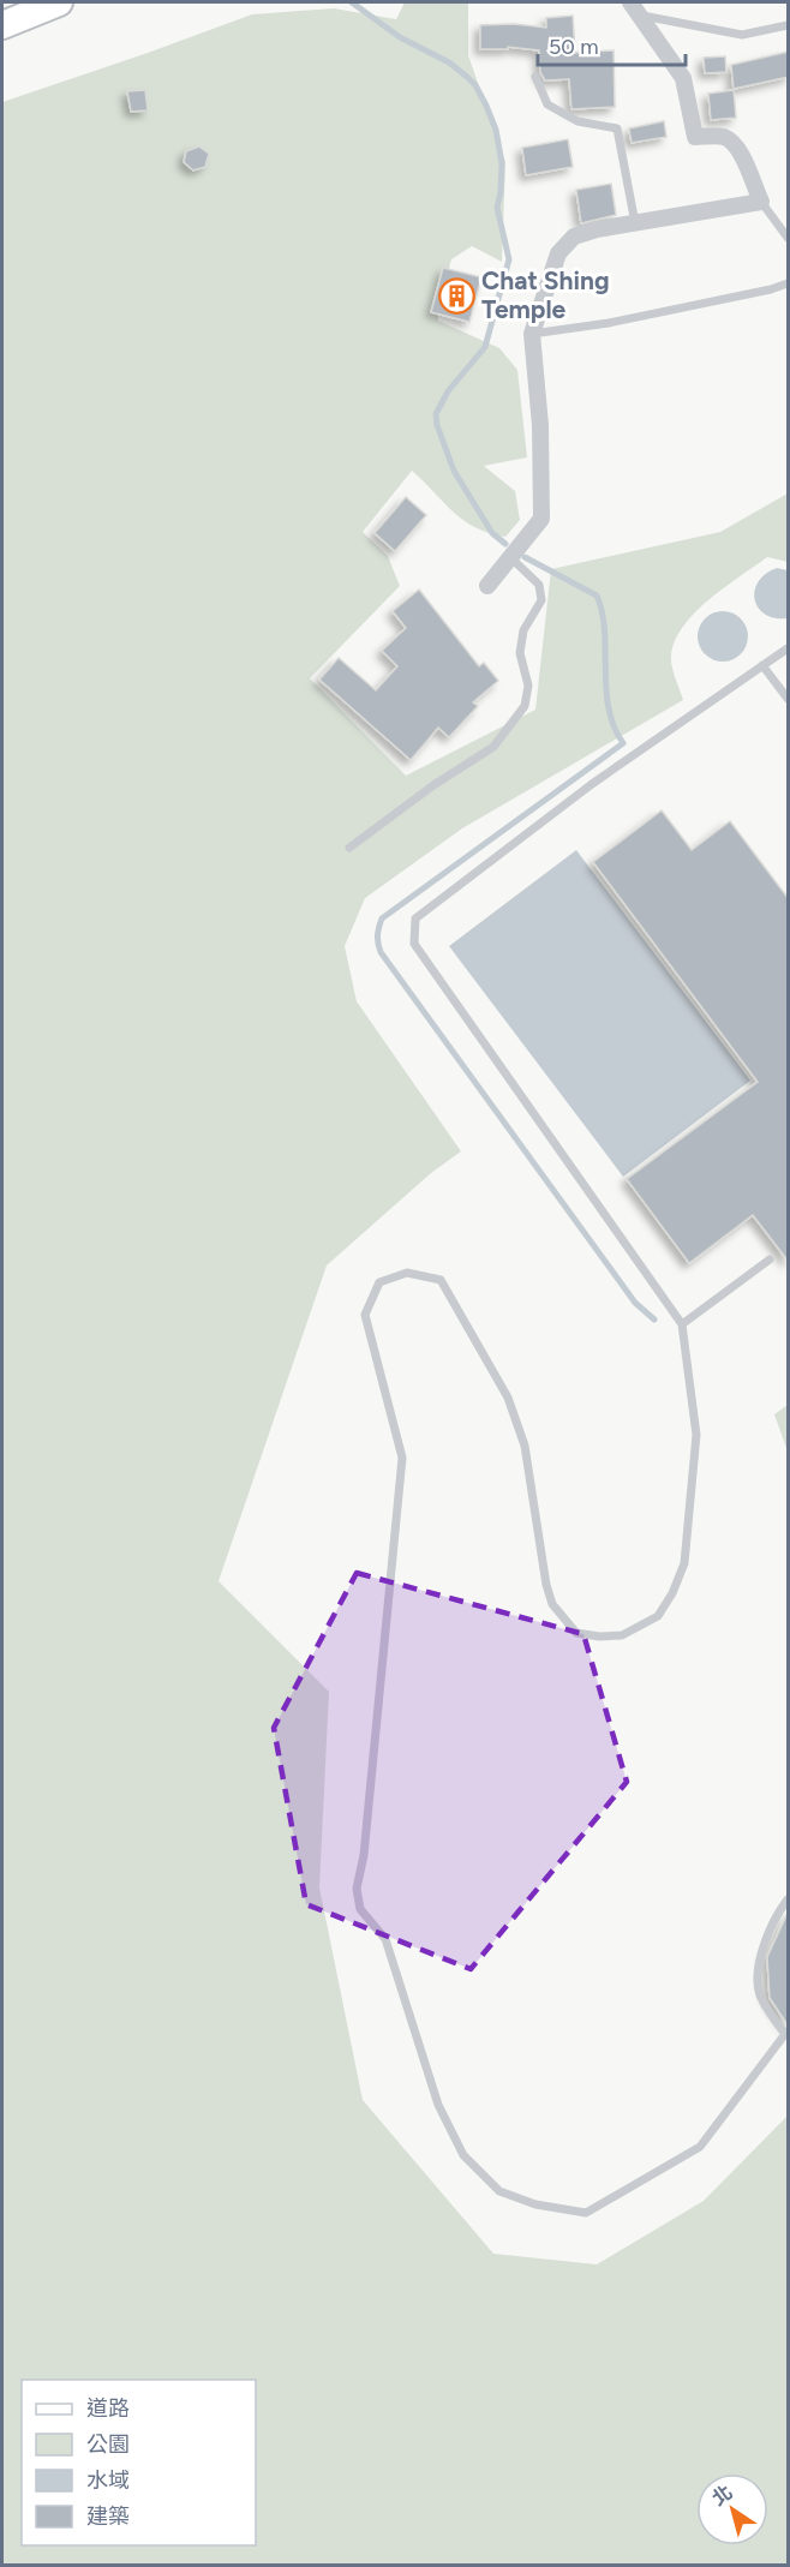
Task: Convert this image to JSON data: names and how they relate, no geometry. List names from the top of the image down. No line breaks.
{"places":{"building":["Chat Shing Temple"]},"legend":["道路","公園","水域","建築"],"scale_bar":"50 m","north":"top left"}
